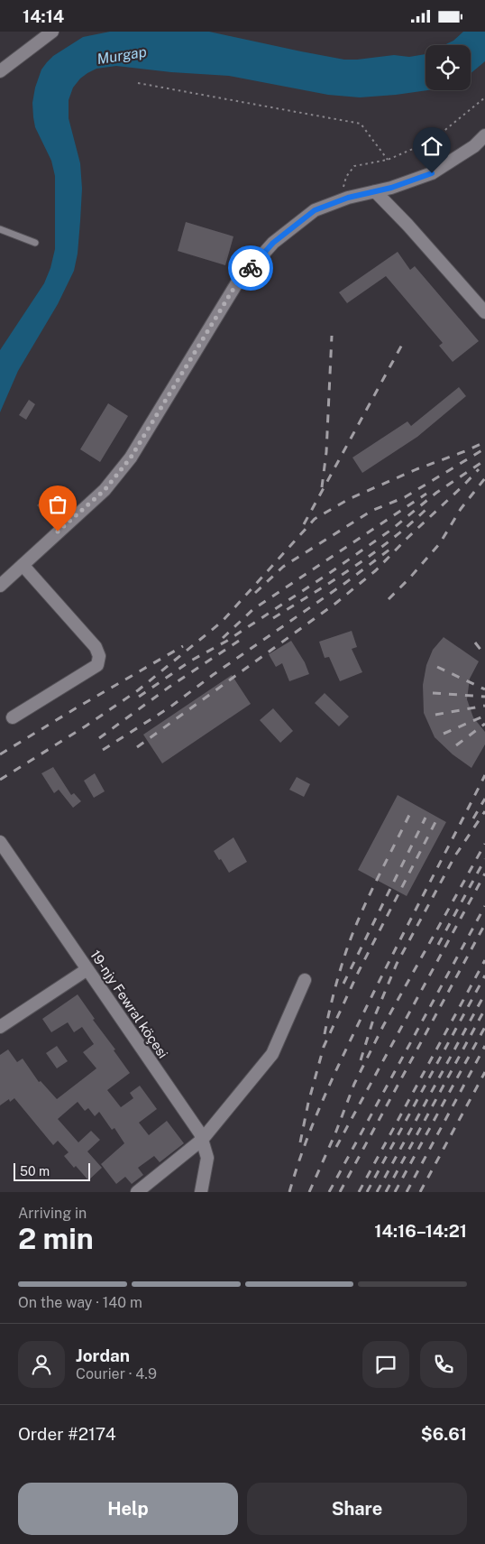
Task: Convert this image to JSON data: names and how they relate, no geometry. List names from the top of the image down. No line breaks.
{"streets":{"street":["19-njy Fewral köçesi"]},"water":["Murgap"],"scale_bar":"50 m","page":{"status":"14:14","scale":"50 m","heading":["2 min","Arriving in","14:16–14:21"],"panel":["Jordan","Courier · 4.9","Order #2174","$6.61"],"bar":"On the way · 140 m","buttons":["Help","Share"]}}
